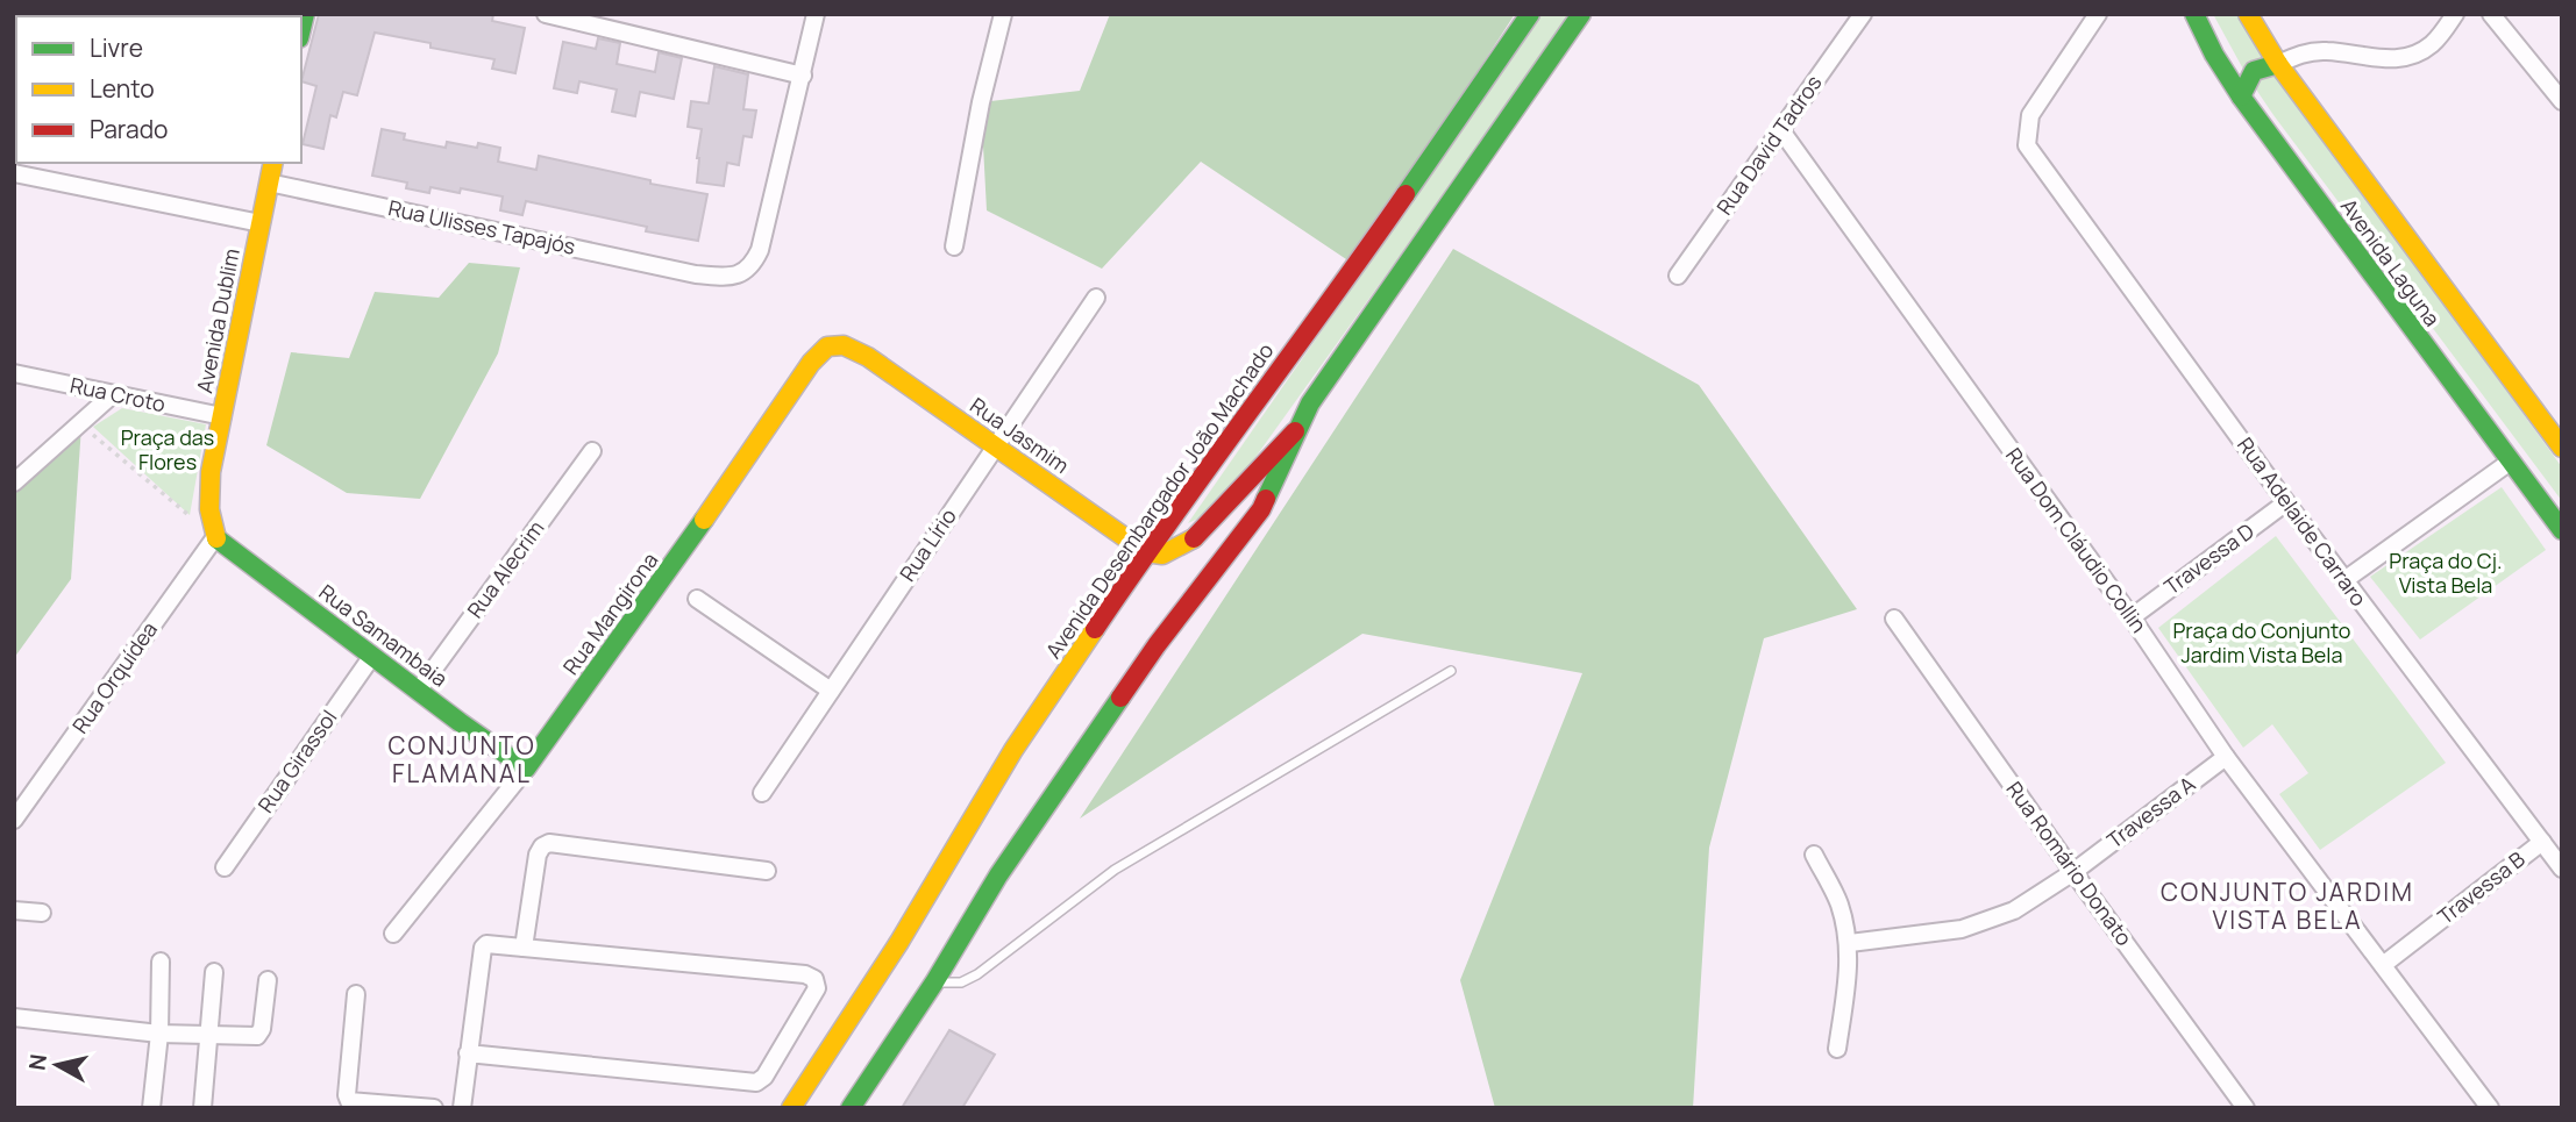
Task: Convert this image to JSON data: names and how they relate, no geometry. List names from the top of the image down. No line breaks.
{"streets":{"street":["Rua David Tadros","Rua Ulisses Tapajós","Avenida Laguna","Avenida Dublim","Rua Croto","Rua Jasmim","Avenida Desembargador João Machado","Rua Adelaide Carraro","Rua Dom Cláudio Collin","Rua Lírio","Travessa D","Rua Alecrim","Rua Mangirona","Rua Samambaia","Rua Orquídea","Rua Girassol","Travessa A","Rua Romário Donato","Travessa B"]},"crossings":[["Rua David Tadros","Rua Dom Cláudio Collin"],["Rua Ulisses Tapajós","Avenida Dublim"],["Avenida Dublim","Rua Croto"],["Avenida Dublim","Rua Samambaia"],["Avenida Dublim","Rua Orquídea"],["Rua Jasmim","Avenida Desembargador João Machado"],["Rua Jasmim","Rua Lírio"],["Rua Jasmim","Rua Mangirona"],["Rua Adelaide Carraro","Travessa D"],["Rua Adelaide Carraro","Travessa B"],["Rua Dom Cláudio Collin","Travessa D"],["Rua Dom Cláudio Collin","Travessa A"],["Rua Dom Cláudio Collin","Travessa B"],["Rua Alecrim","Rua Samambaia"],["Rua Mangirona","Rua Samambaia"],["Rua Samambaia","Rua Orquídea"],["Rua Samambaia","Rua Girassol"],["Travessa A","Rua Romário Donato"]],"districts":["CONJUNTO FLAMANAL","CONJUNTO JARDIM VISTA BELA"],"parks":["Praça das Flores","Praça do Cj. Vista Bela","Praça do Conjunto Jardim Vista Bela"],"legend":["Livre","Lento","Parado"],"north":"left"}
